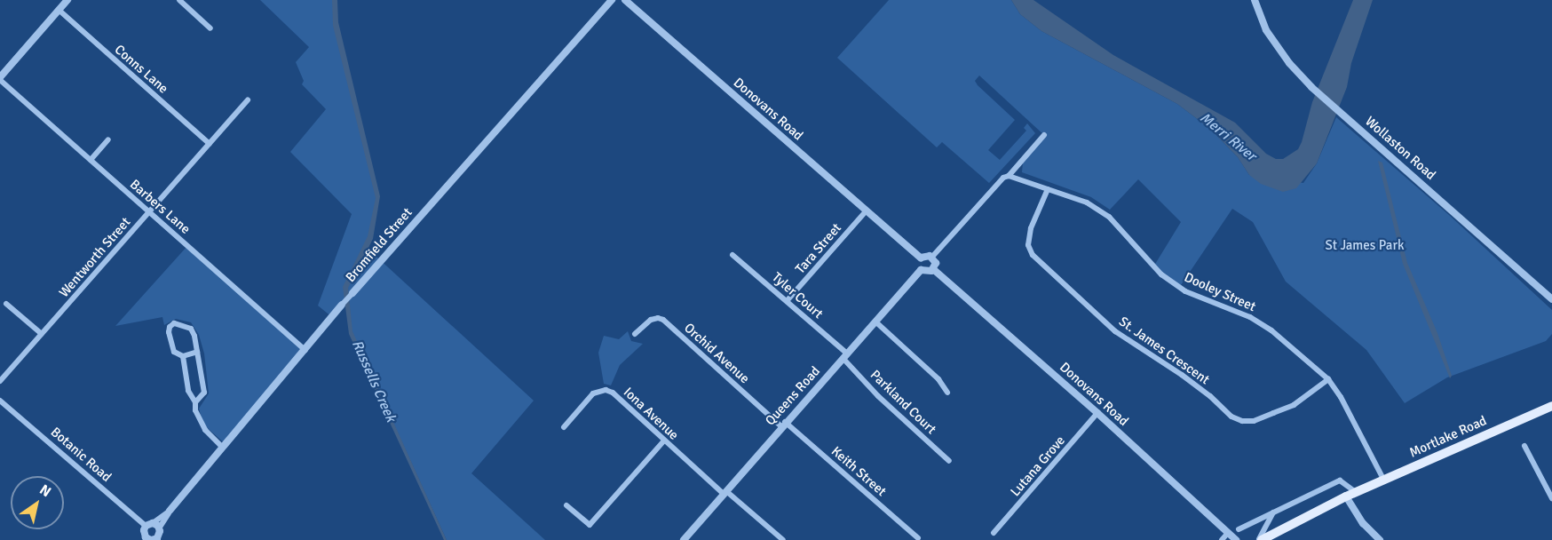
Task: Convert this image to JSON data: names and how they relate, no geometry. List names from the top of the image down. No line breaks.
{"streets":{"main road":["Mortlake Road"],"street":["Conns Lane","Donovans Road","Wollaston Road","Barbers Lane","Bromfield Street","Tara Street","Wentworth Street","Dooley Street","Tyler Court","St. James Crescent","Orchid Avenue","Queens Road","Parkland Court","Iona Avenue","Botanic Road","Lutana Grove","Keith Street"]},"crossings":[["Conns Lane","Wentworth Street"],["Donovans Road","Tara Street"],["Donovans Road","Queens Road"],["Donovans Road","Lutana Grove"],["Barbers Lane","Bromfield Street"],["Barbers Lane","Wentworth Street"],["Bromfield Street","Botanic Road"],["Tara Street","Tyler Court"],["Dooley Street","St. James Crescent"],["Dooley Street","Mortlake Road"],["Tyler Court","Queens Road"],["Tyler Court","Parkland Court"],["Orchid Avenue","Queens Road"],["Orchid Avenue","Keith Street"],["Queens Road","Parkland Court"],["Queens Road","Iona Avenue"],["Queens Road","Keith Street"]],"water":["Merri River","Russells Creek"],"parks":["St James Park"],"north":"top right"}
